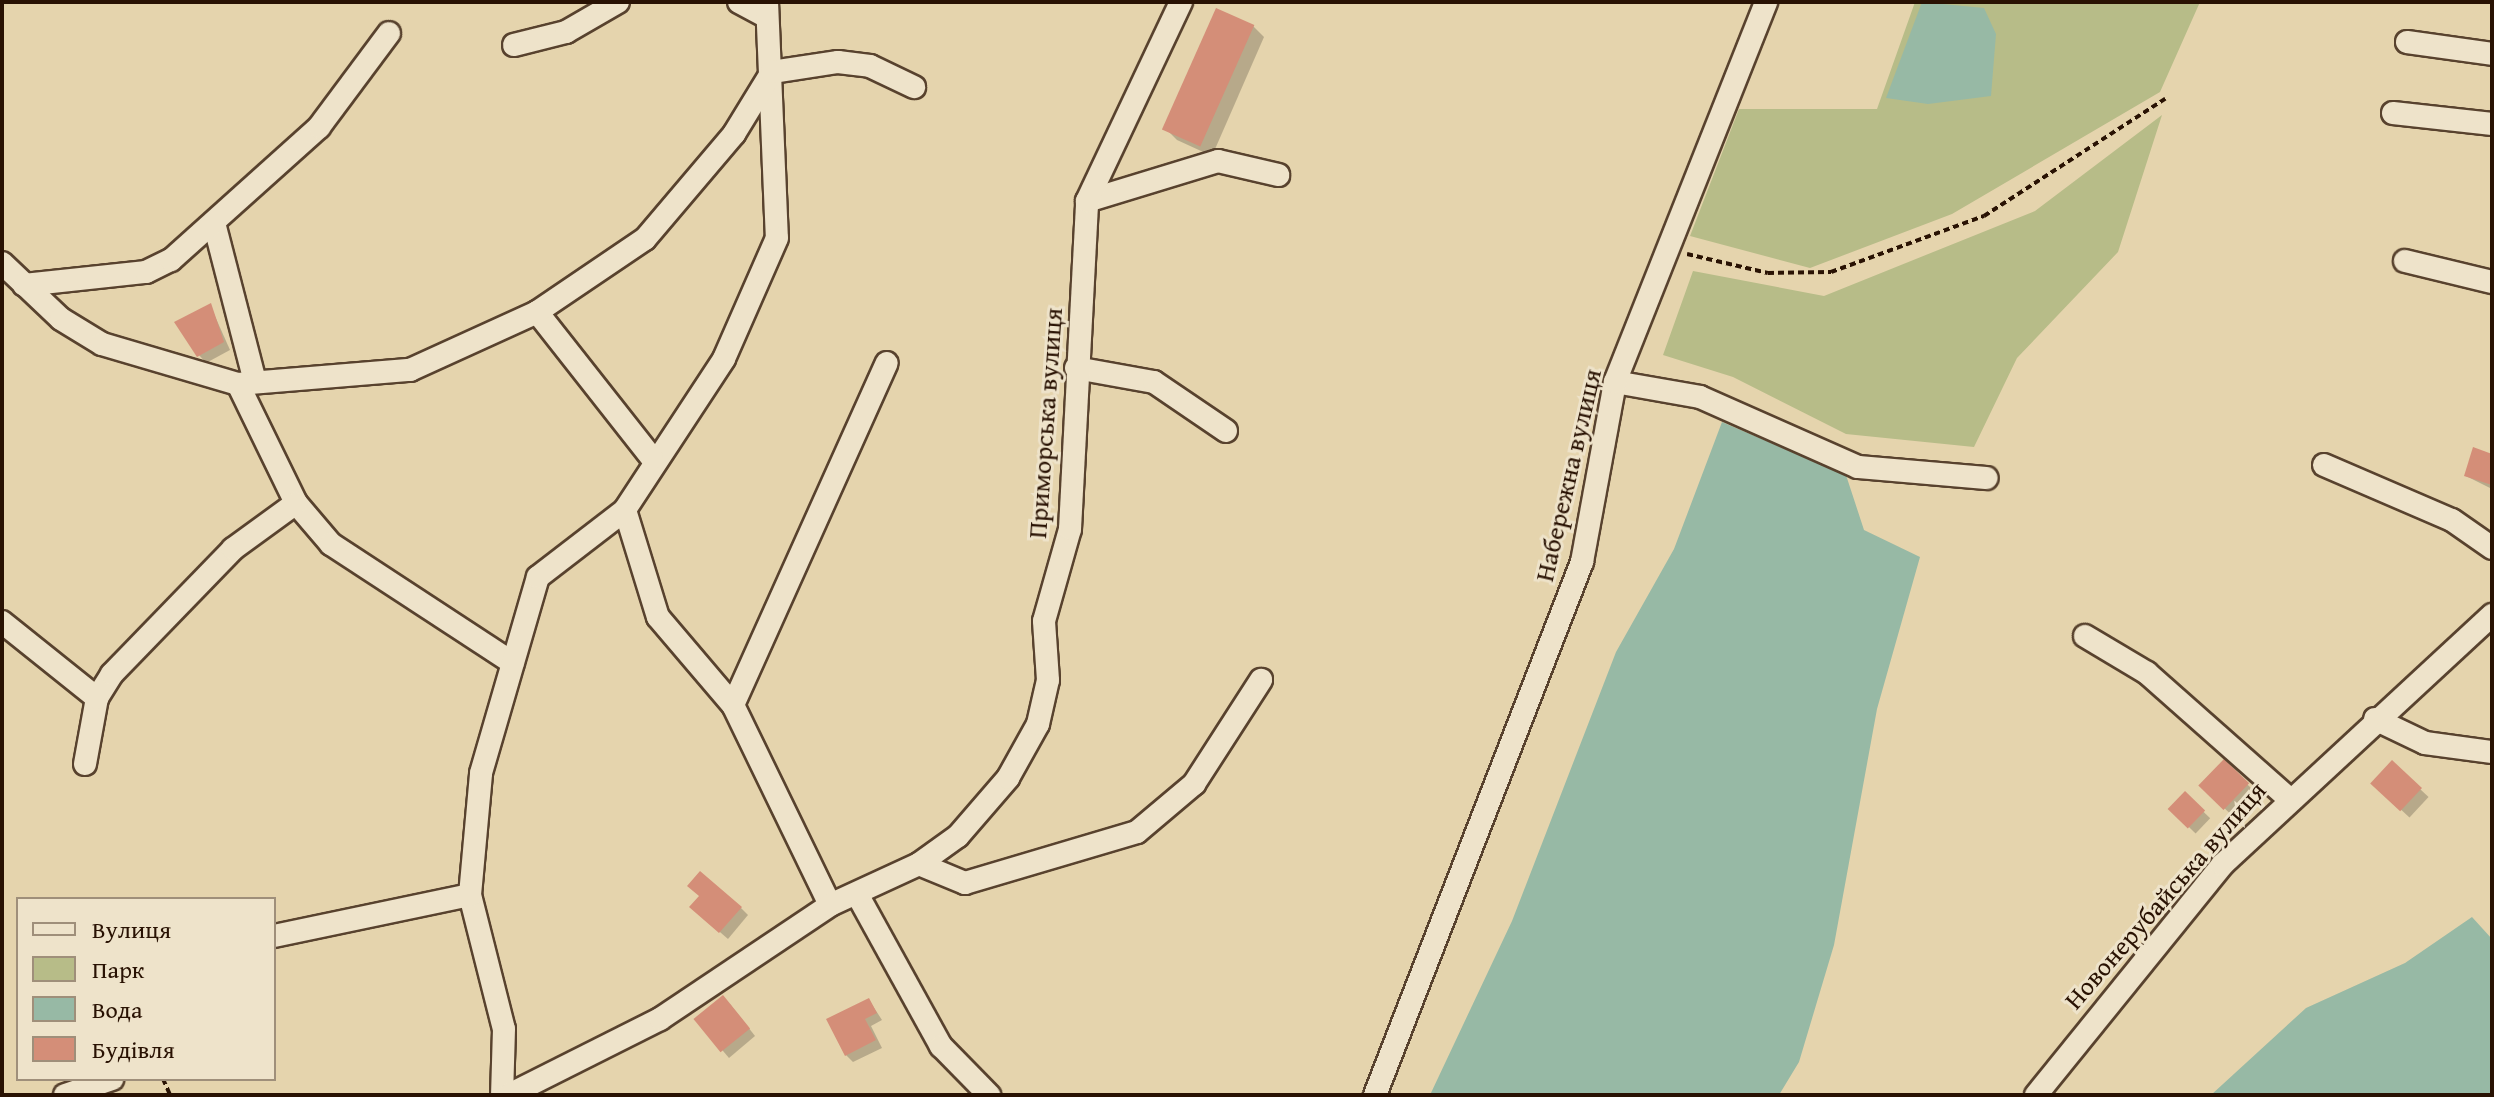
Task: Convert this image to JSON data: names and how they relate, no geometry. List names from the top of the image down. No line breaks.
{"streets":{"street":["Приморська вулиця","Набережна вулиця","Новонерубайська вулиця"]},"legend":["Вулиця","Парк","Вода","Будівля"]}
